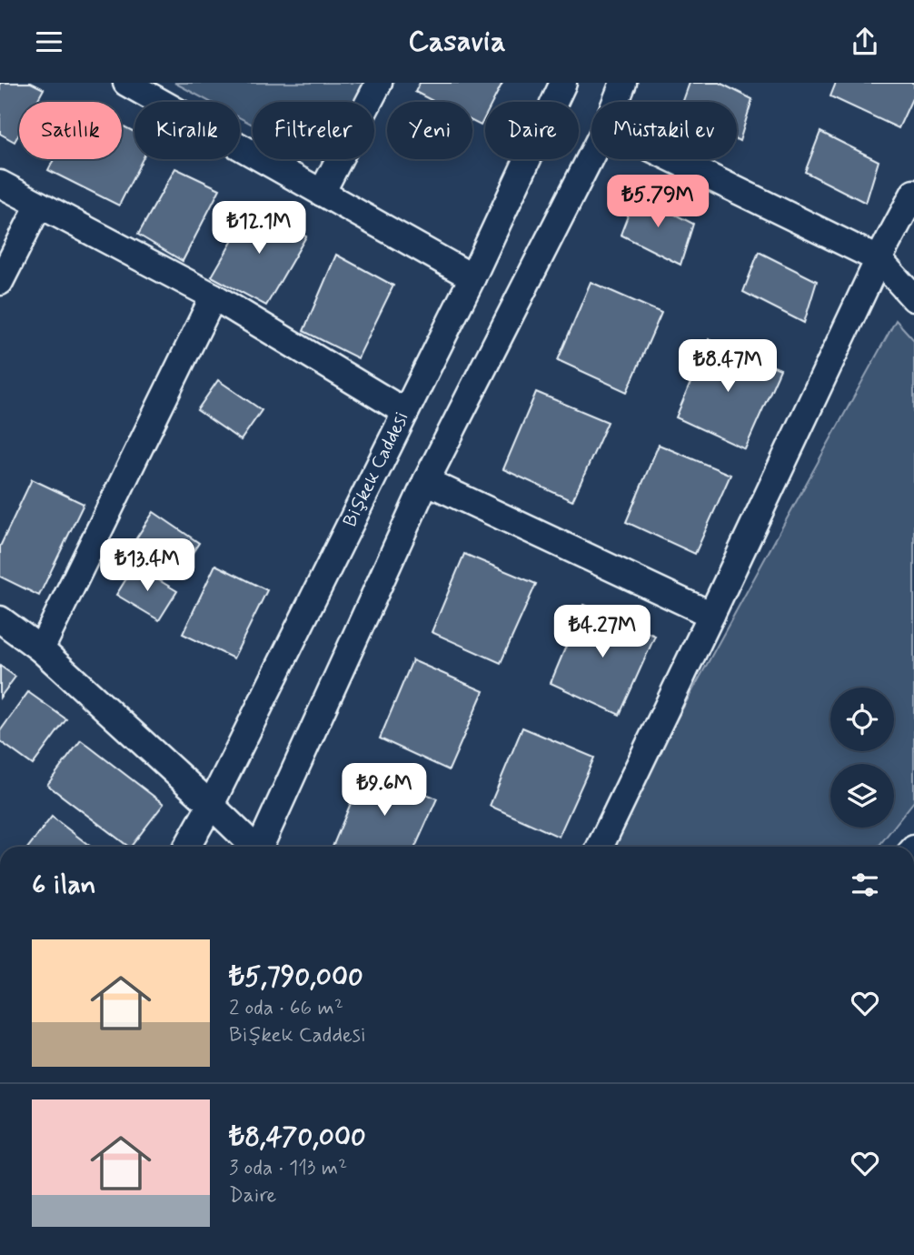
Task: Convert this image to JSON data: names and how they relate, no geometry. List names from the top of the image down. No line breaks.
{"streets":{"street":["Bişkek Caddesi"]},"page":{"header":"Casavia","chip":["Satılık","Kiralık","Filtreler","Yeni","Daire","Müstakil ev"],"price":["₺5.79M","₺12.1M","₺8.47M","₺13.4M","₺4.27M","₺9.6M"],"heading":"6 ilan","list":[{"name":"₺5,790,000","note":"2 oda · 66 m² · Bişkek Caddesi"},{"name":"₺8,470,000","note":"3 oda · 113 m² · Daire"}]}}
